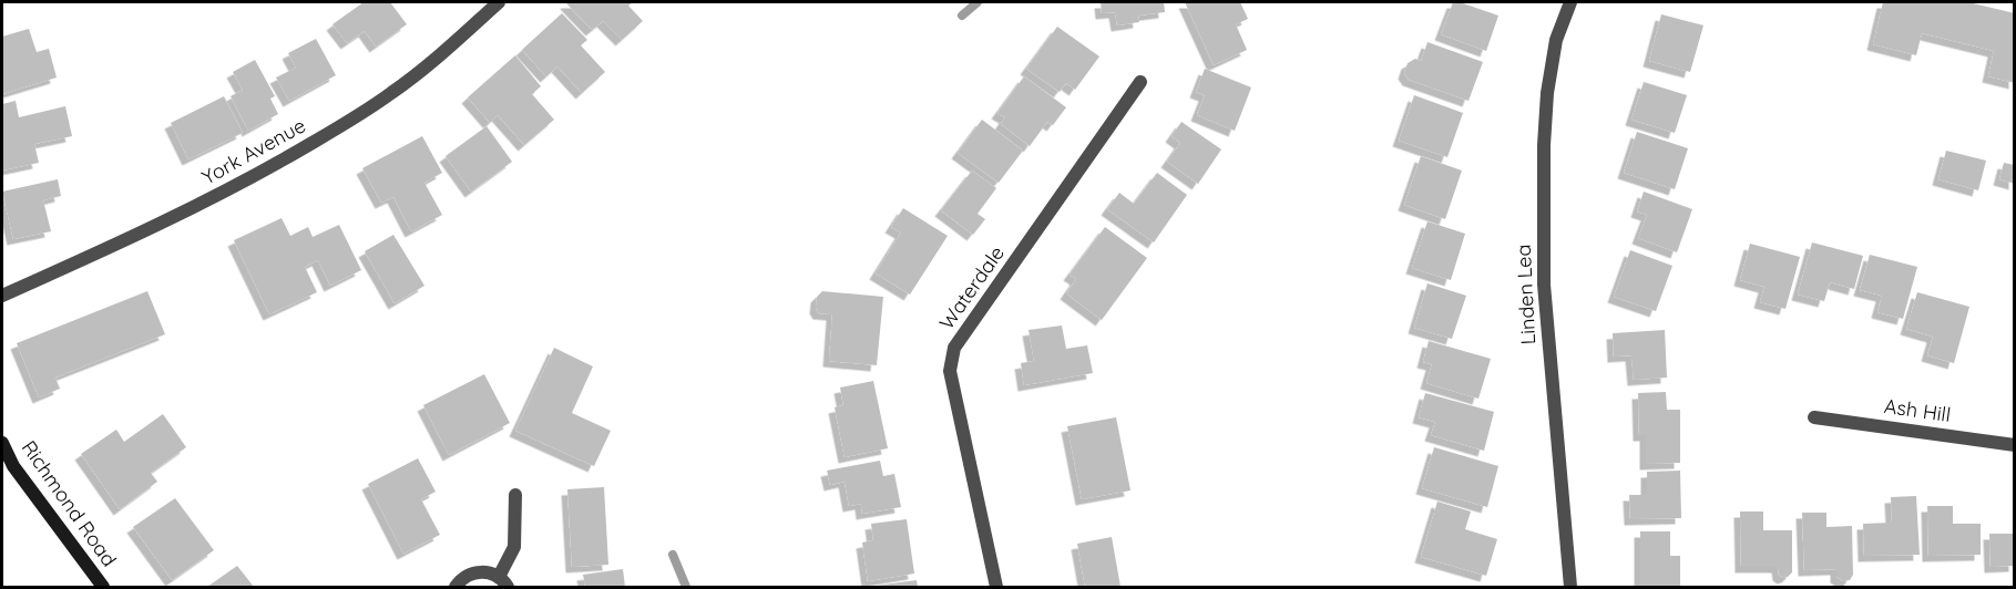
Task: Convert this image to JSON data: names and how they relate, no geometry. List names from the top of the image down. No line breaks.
{"streets":{"street":["York Avenue","Waterdale","Linden Lea","Ash Hill","Richmond Road"]}}
